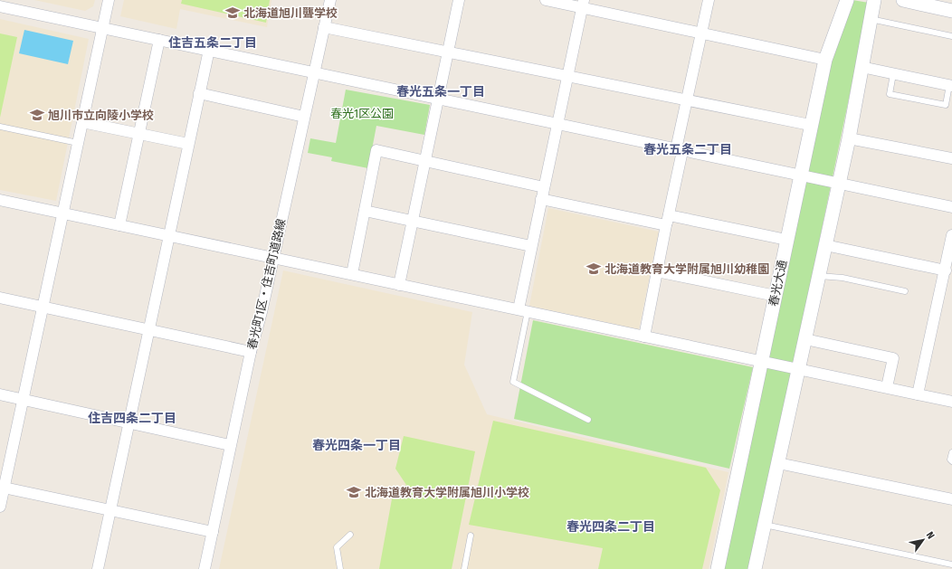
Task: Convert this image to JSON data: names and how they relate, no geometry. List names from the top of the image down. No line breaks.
{"streets":{"street":["春光大通","春光町1区・住吉町道路線"]},"districts":["住吉五条二丁目","春光五条一丁目","春光五条二丁目","住吉四条二丁目","春光四条一丁目","春光四条二丁目"],"parks":["春光1区公園"],"places":{"school or university":["北海道旭川聾学校","旭川市立向陵小学校","北海道教育大学附属旭川幼稚園","北海道教育大学附属旭川小学校"]},"north":"top right"}
